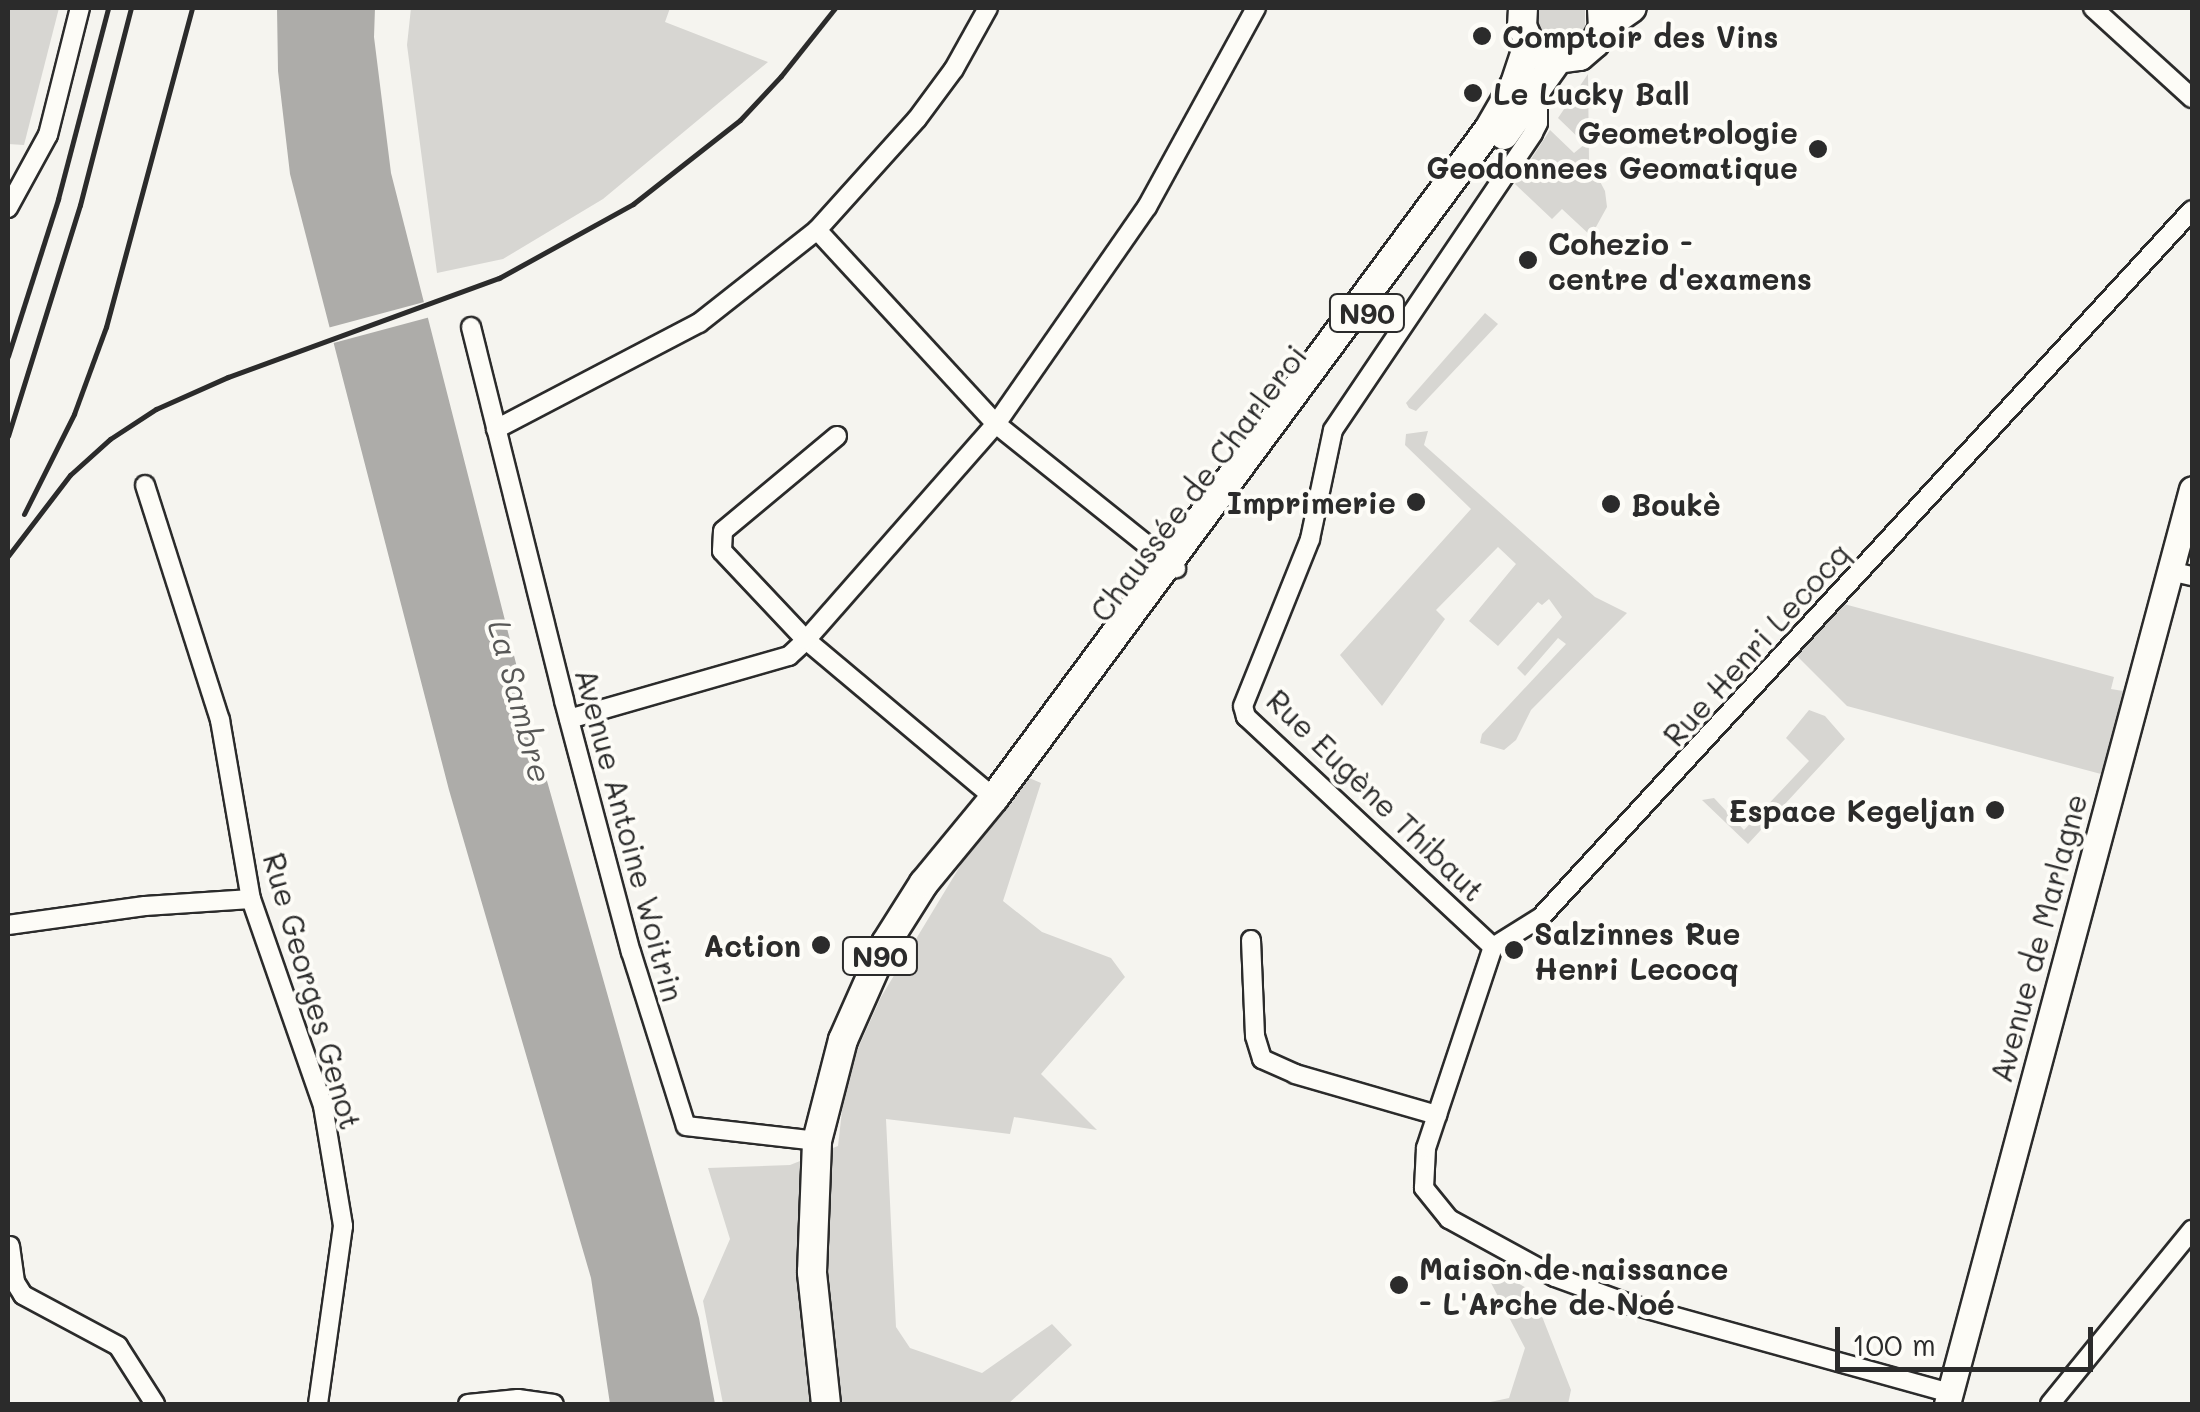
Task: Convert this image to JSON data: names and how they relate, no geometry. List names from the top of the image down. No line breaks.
{"streets":{"main road":["N90","Chaussée de Charleroi","Avenue de Marlagne"],"street":["Rue Henri Lecocq","Rue Eugène Thibaut","Avenue Antoine Woitrin","Rue Georges Genot"]},"crossings":[["N90","Chaussée de Charleroi"],["Chaussée de Charleroi","Rue Eugène Thibaut"],["Chaussée de Charleroi","Avenue Antoine Woitrin"],["Rue Henri Lecocq","Rue Eugène Thibaut"]],"water":["La Sambre"],"places":["Comptoir des Vins","Le Lucky Ball","Geometrologie Geodonnees Geomatique","Cohezio - centre d'examens","Imprimerie","Boukè","Espace Kegeljan","Action","Salzinnes Rue Henri Lecocq","Maison de naissance - L'Arche de Noé"],"scale_bar":"100 m"}
